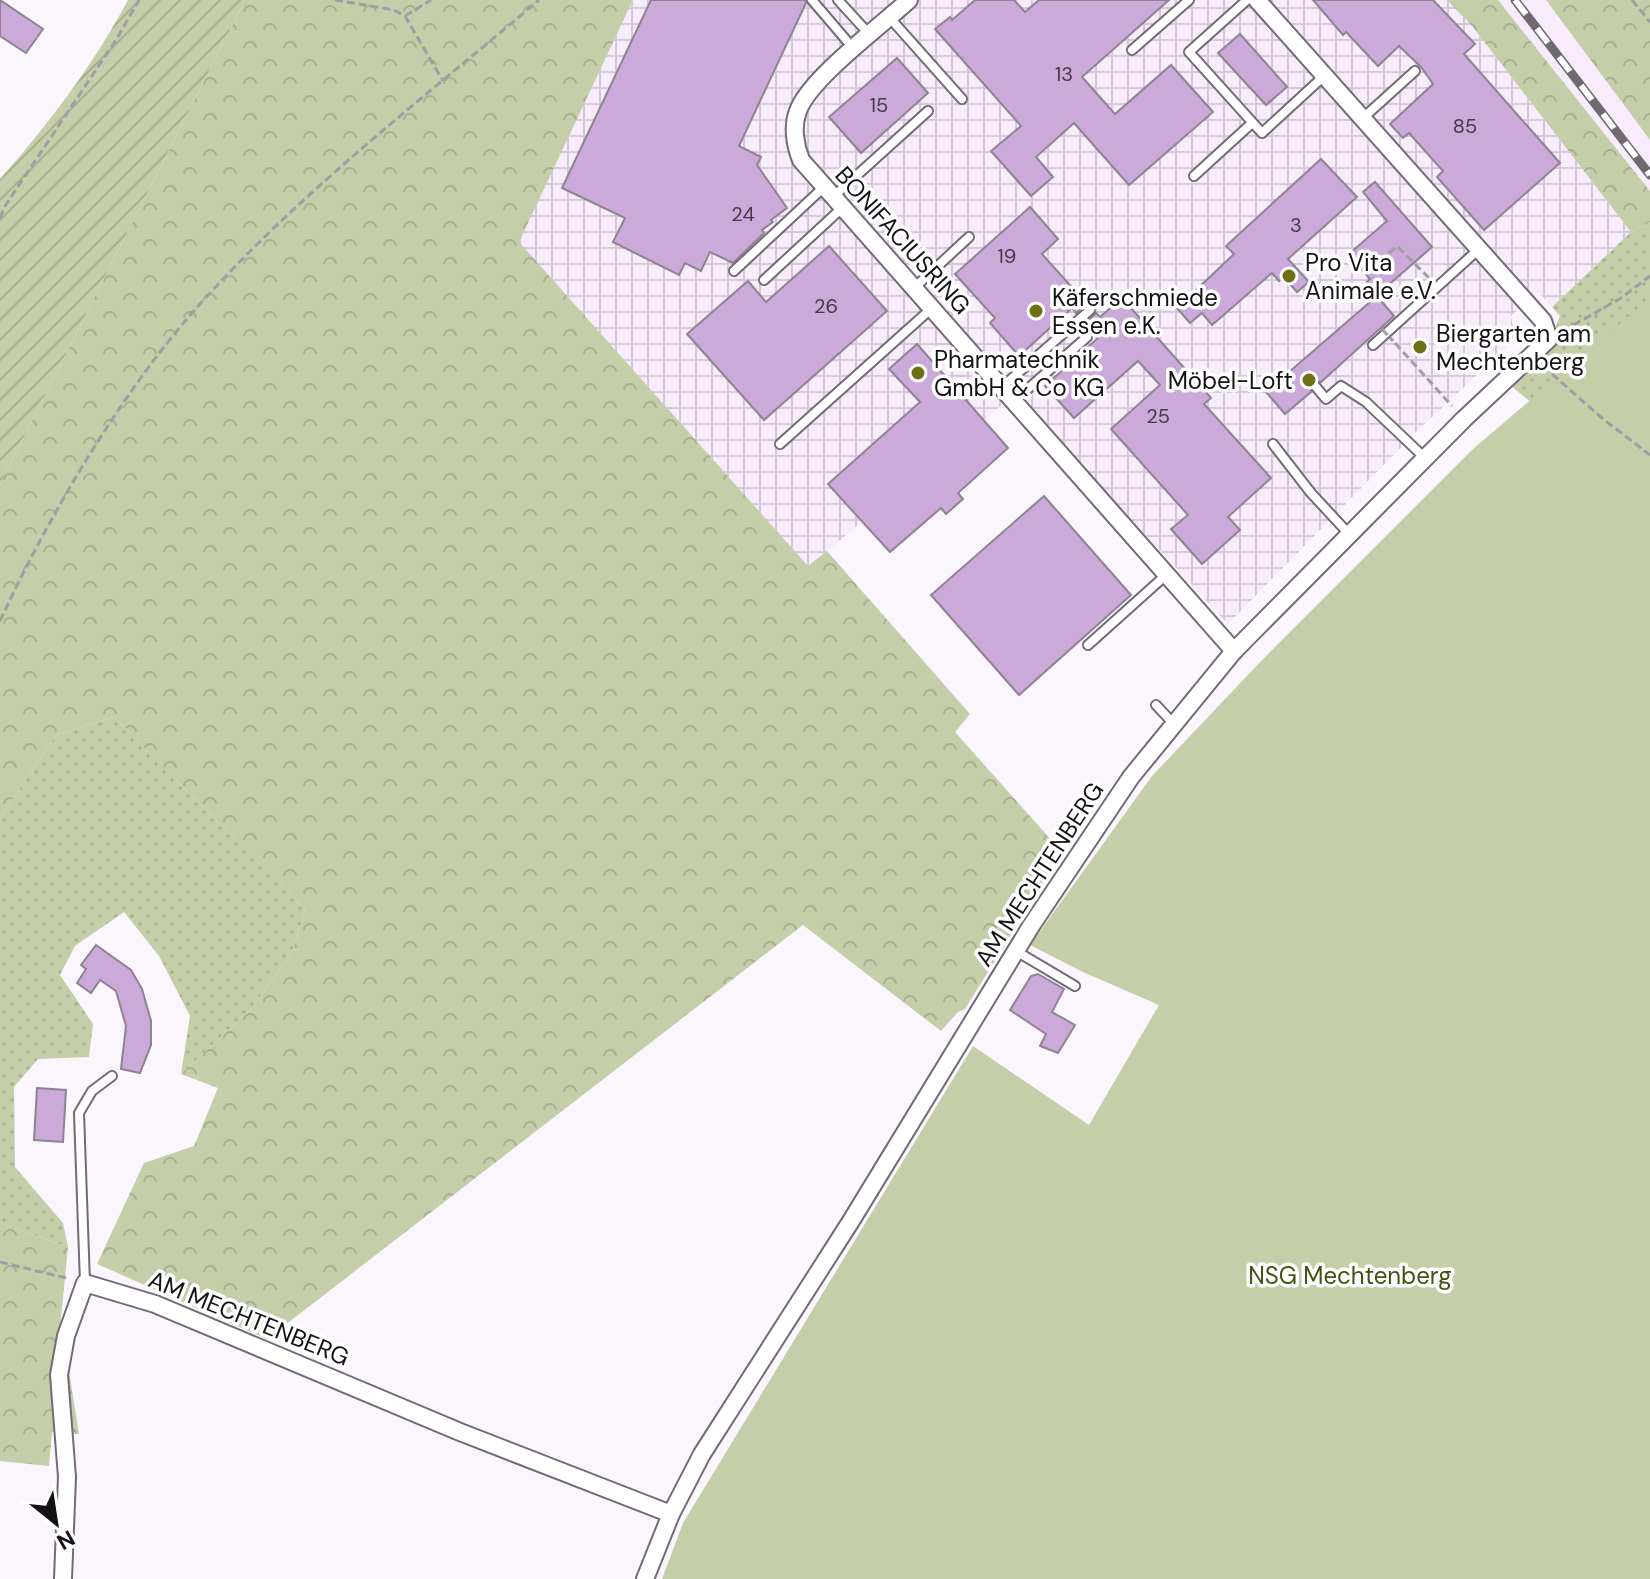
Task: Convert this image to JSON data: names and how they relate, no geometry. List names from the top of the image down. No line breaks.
{"streets":{"street":["BONIFACIUSRING","AM MECHTENBERG"]},"crossings":[["BONIFACIUSRING","AM MECHTENBERG"]],"parks":["NSG Mechtenberg"],"places":["Pro Vita Animale e.V.","Käferschmiede Essen e.K.","Biergarten am Mechtenberg","Pharmatechnik GmbH & Co KG","Möbel-Loft"],"house_numbers":["13","15","85","24","3","19","26","25"],"north":"bottom right"}
